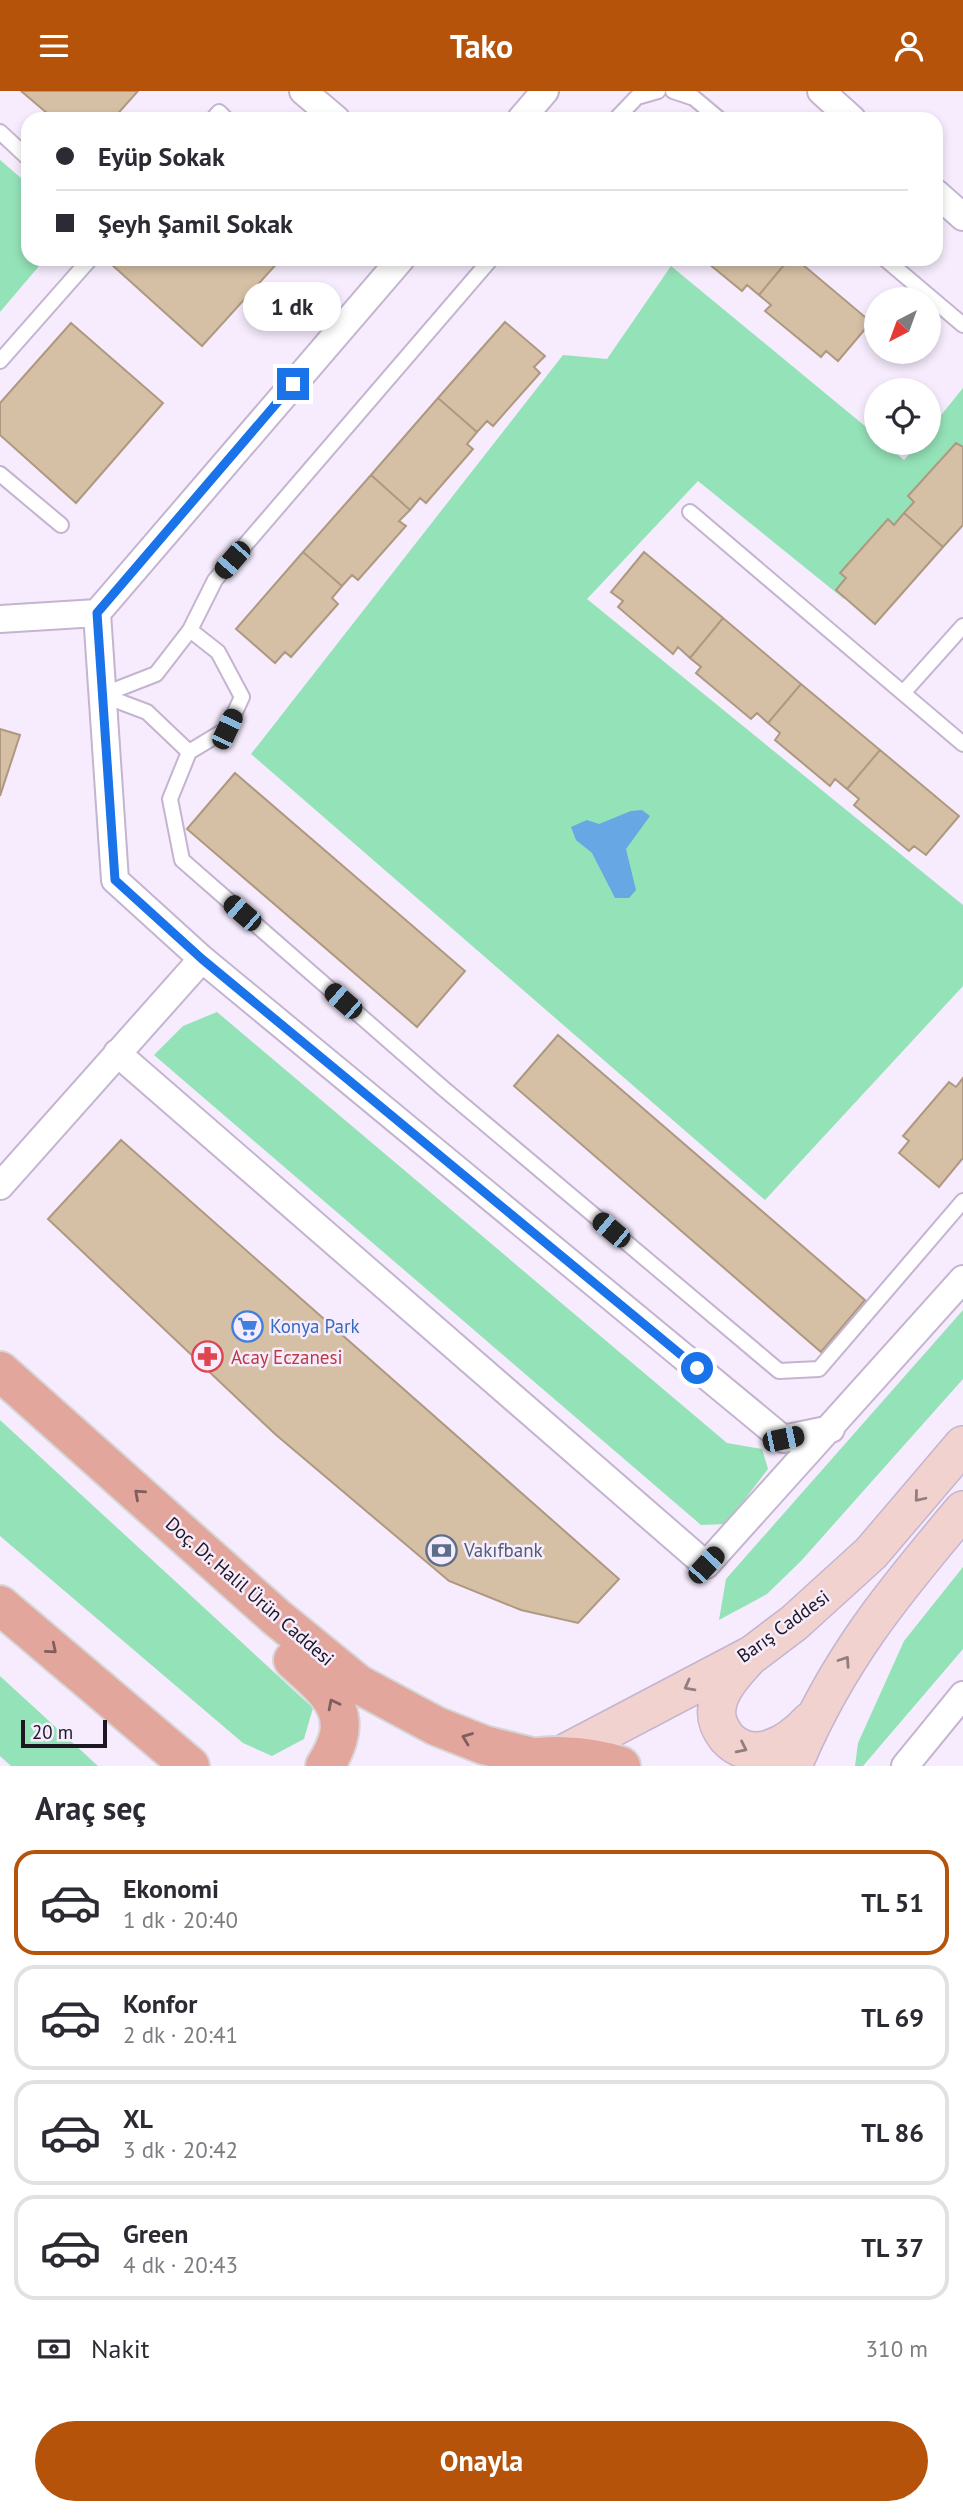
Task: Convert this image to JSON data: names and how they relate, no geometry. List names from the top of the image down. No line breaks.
{"streets":{"main road":["Doç. Dr. Halil Ürün Caddesi","Barış Caddesi"]},"crossings":[["Doç. Dr. Halil Ürün Caddesi","Barış Caddesi"]],"places":{"supermarket":["Konya Park"],"pharmacy":["Acay Eczanesi"],"bank":["Vakıfbank"]},"scale_bar":"20 m","north":"bottom left","page":{"header":"Tako","banner":["Eyüp Sokak","Şeyh Şamil Sokak"],"bubble":"1 dk","scale":"20 m","heading":"Araç seç","list":[{"name":"Ekonomi","note":"1 dk · 20:40","value":"TL 51"},{"name":"Konfor","note":"2 dk · 20:41","value":"TL 69"},{"name":"XL","note":"3 dk · 20:42","value":"TL 86"},{"name":"Green","note":"4 dk · 20:43","value":"TL 37"}],"pay":["Nakit","310 m"],"buttons":"Onayla"}}
